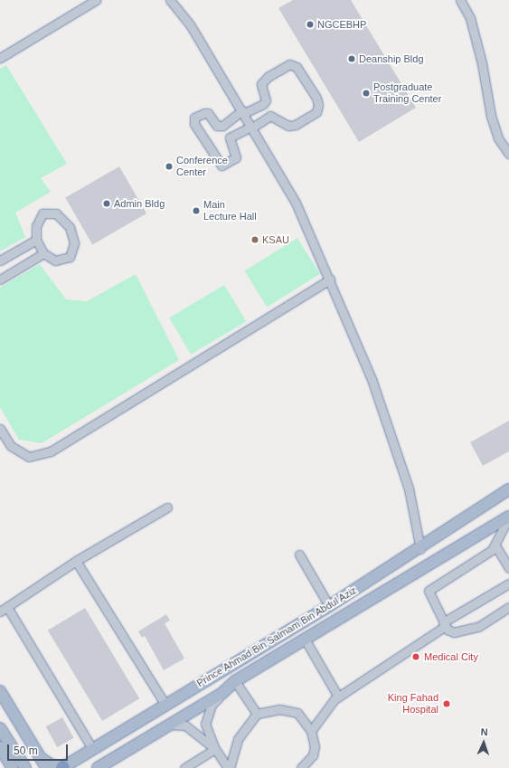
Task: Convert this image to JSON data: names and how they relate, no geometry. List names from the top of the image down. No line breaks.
{"streets":{"main road":["Prince Ahmad Bin Salmam Bin Abdul Aziz"]},"places":["NGCEBHP","Deanship Bldg","Postgraduate Training Center","Conference Center","Admin Bldg","Main Lecture Hall","KSAU","Medical City","King Fahad Hospital"],"scale_bar":"50 m","north":"top"}
